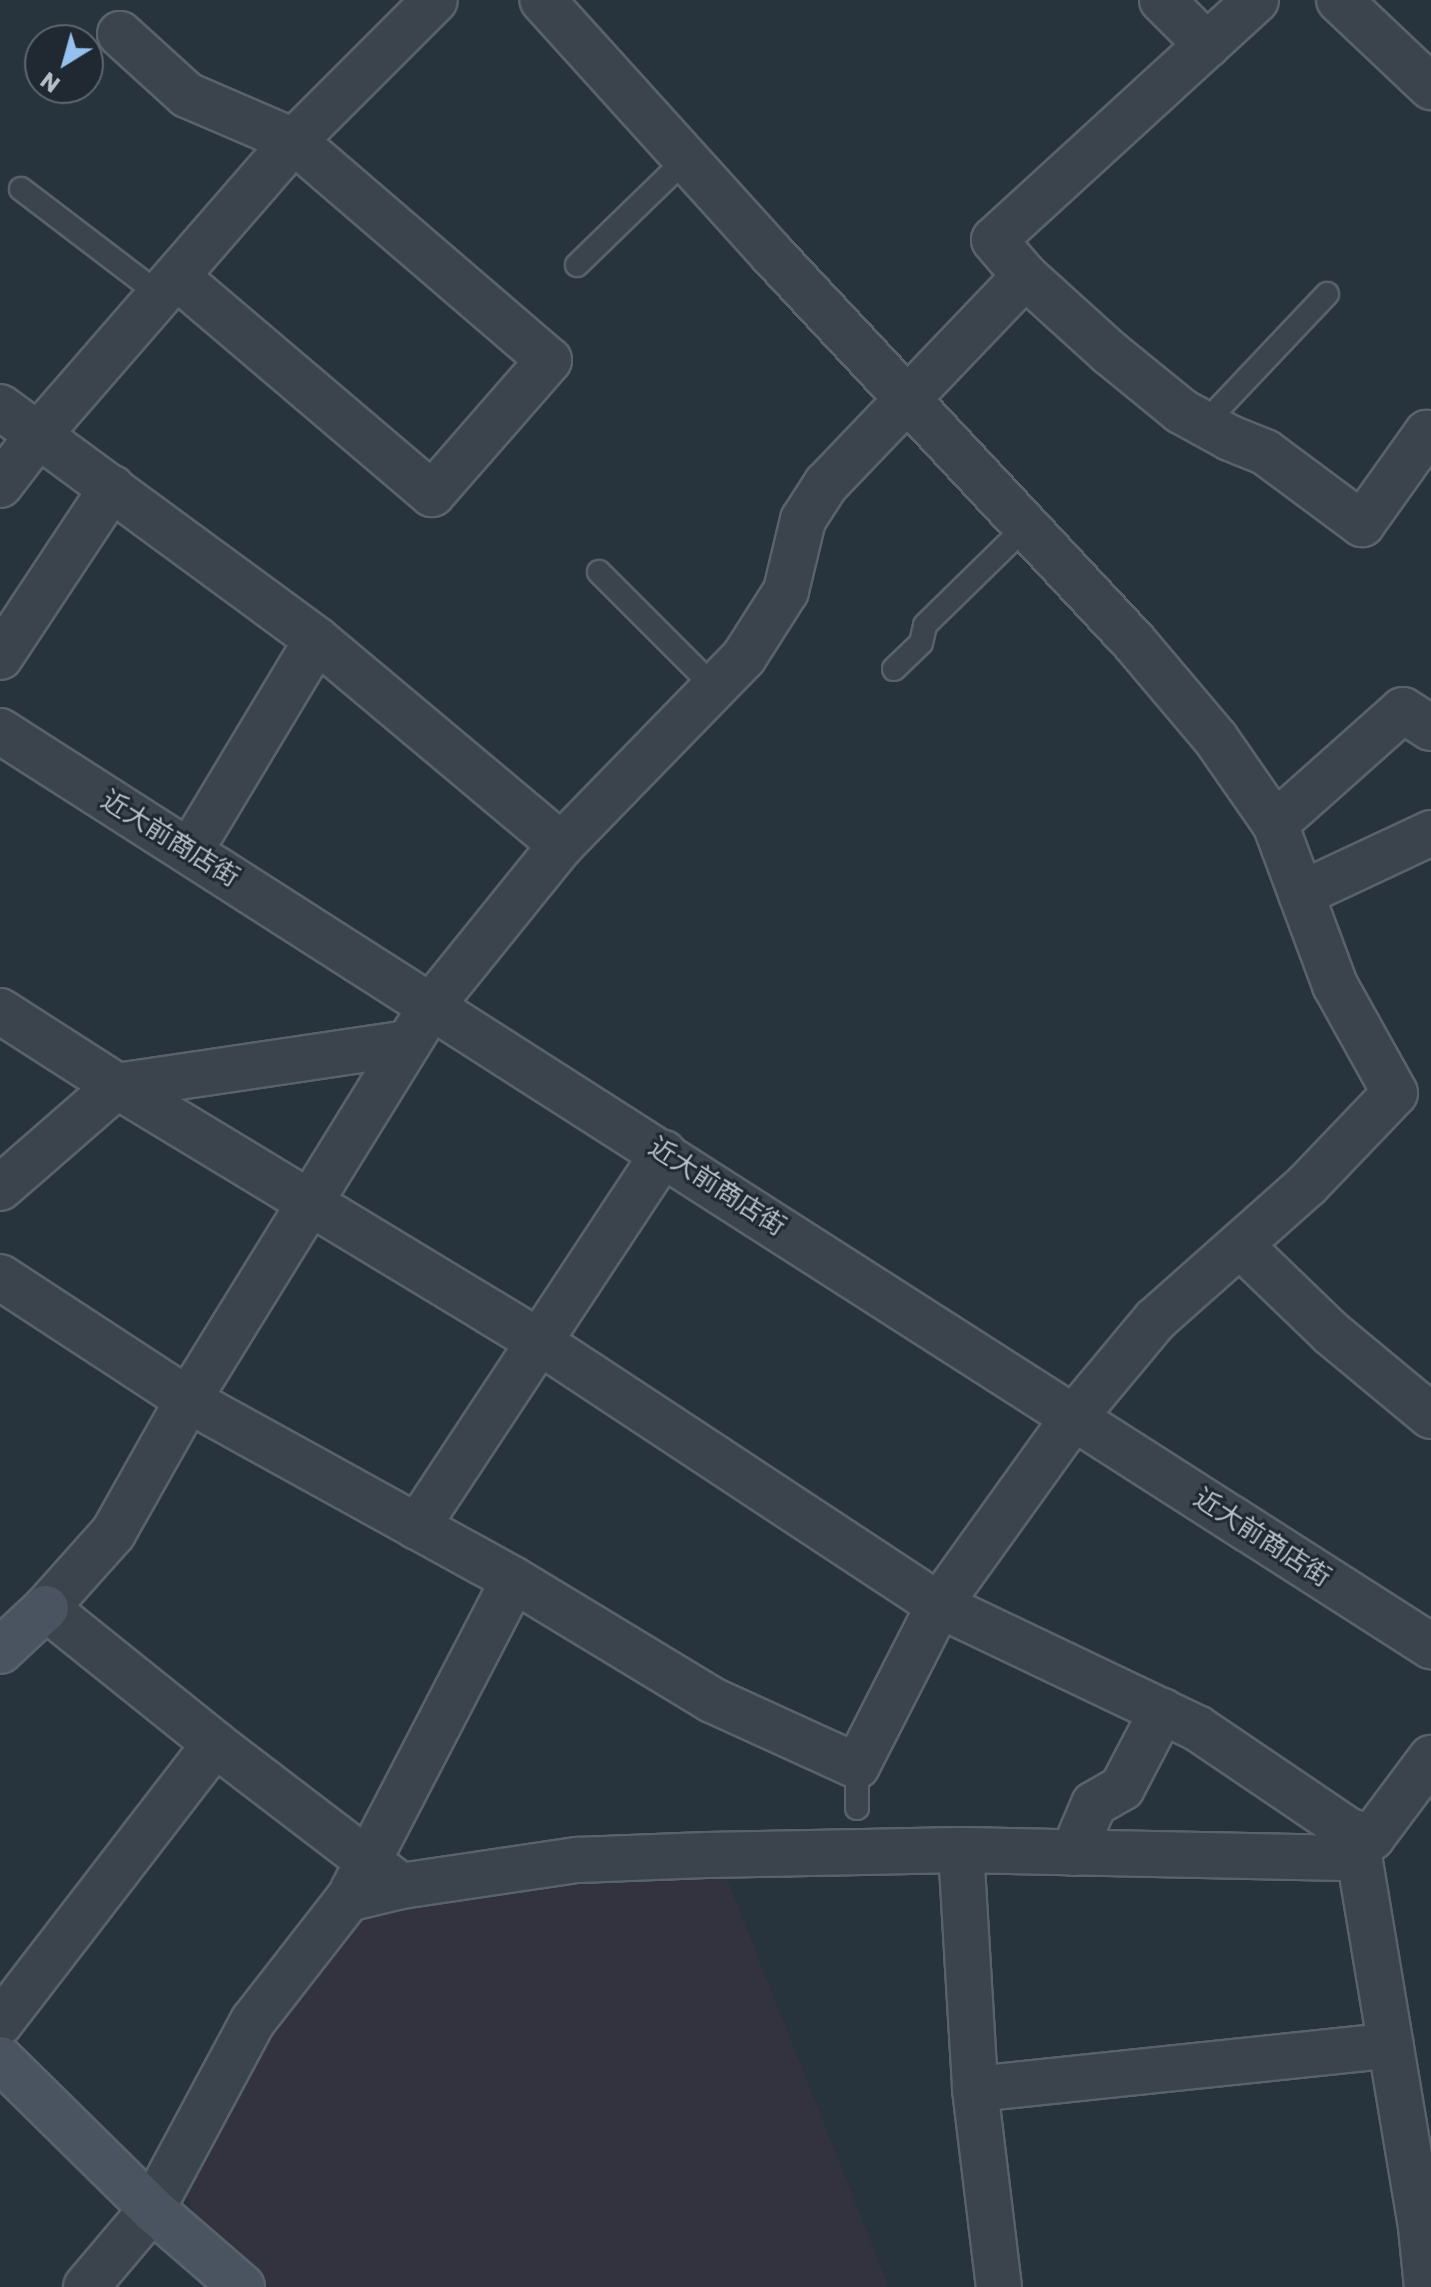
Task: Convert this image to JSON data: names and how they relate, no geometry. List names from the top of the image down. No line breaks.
{"streets":{"street":["近大前商店街"]},"north":"bottom left"}
